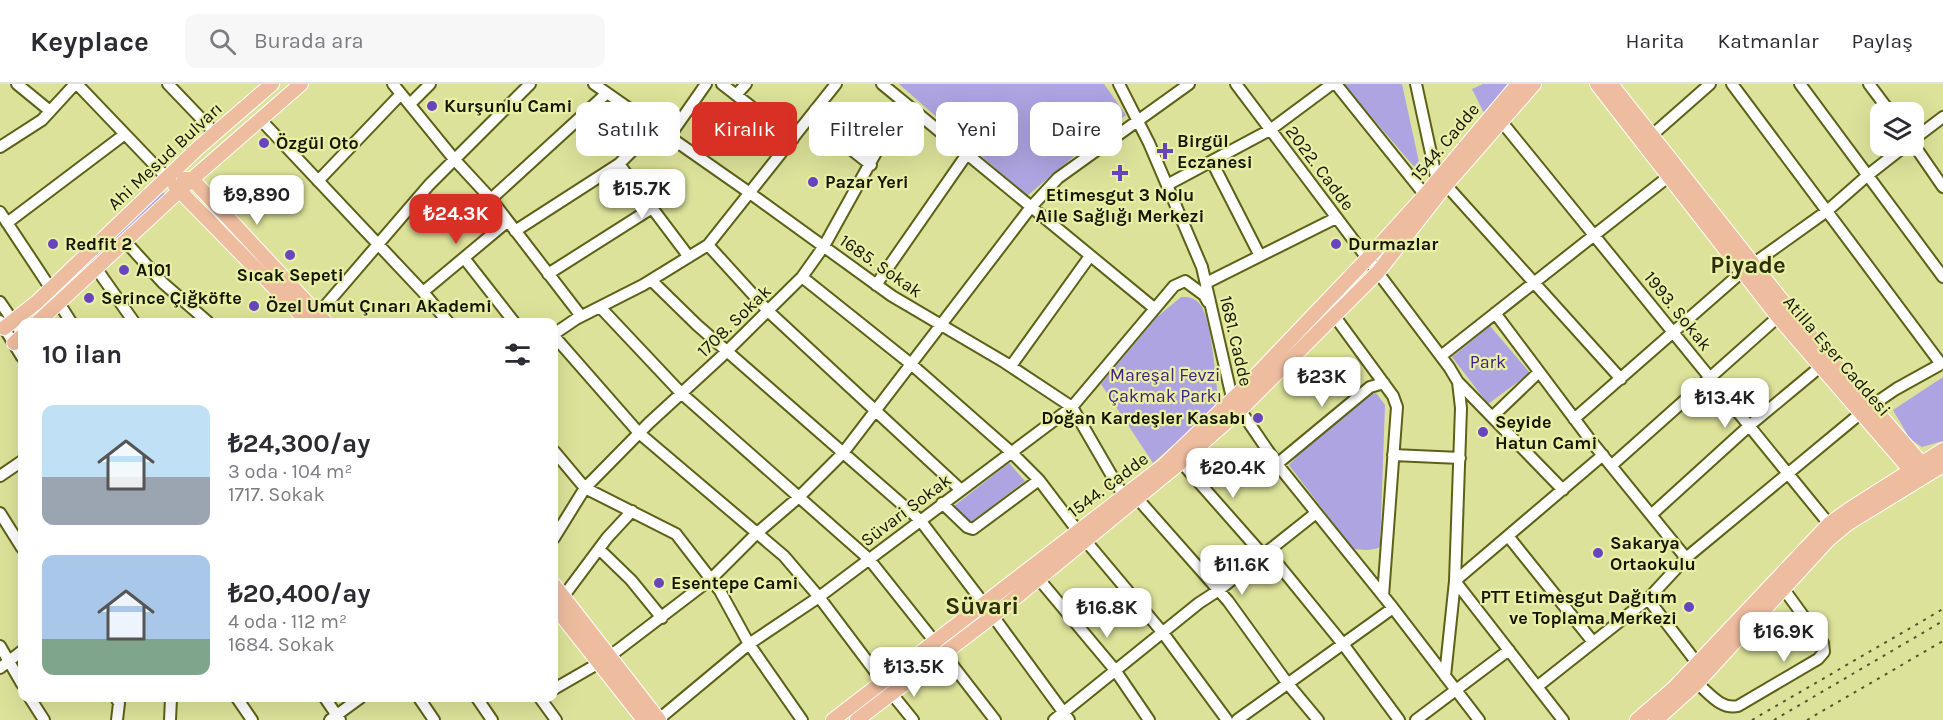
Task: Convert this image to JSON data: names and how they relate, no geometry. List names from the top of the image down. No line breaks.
{"streets":{"main road":["1544. Cadde","Ahi Mesud Bulvarı","Atilla Eşer Caddesi"],"street":["2022. Cadde","1685. Sokak","1993. Sokak","1708. Sokak","1681. Cadde","Süvari Sokak"]},"crossings":[["1544. Cadde","2022. Cadde"],["1544. Cadde","1685. Sokak"],["1544. Cadde","1993. Sokak"],["1544. Cadde","1681. Cadde"],["1685. Sokak","1708. Sokak"],["1685. Sokak","Süvari Sokak"],["1681. Cadde","Süvari Sokak"]],"districts":["Piyade","Süvari"],"parks":["Park","Mareşal Fevzi Çakmak Parkı"],"places":{"other":["Kurşunlu Cami","Özgül Oto","Pazar Yeri","Redfit 2","Durmazlar","Sıcak Sepeti","A101","Serince Çiğköfte","Özel Umut Çınarı Akademi","Doğan Kardeşler Kasabı","Seyide Hatun Cami","Sakarya Ortaokulu","Esentepe Cami","PTT Etimesgut Dağıtım ve Toplama Merkezi"],"health":["Birgül Eczanesi","Etimesgut 3 Nolu Aile Sağlığı Merkezi"]},"page":{"header":"Keyplace","search":"Burada ara","nav":["Harita","Katmanlar","Paylaş"],"chip":["Satılık","Kiralık","Filtreler","Yeni","Daire"],"price":["₺15.7K","₺9,890","₺24.3K","₺23K","₺13.4K","₺20.4K","₺11.6K","₺16.8K","₺16.9K","₺13.5K"],"heading":"10 ilan","list":[{"name":"₺24,300/ay","note":"3 oda · 104 m² · 1717. Sokak"},{"name":"₺20,400/ay","note":"4 oda · 112 m² · 1684. Sokak"}]}}
